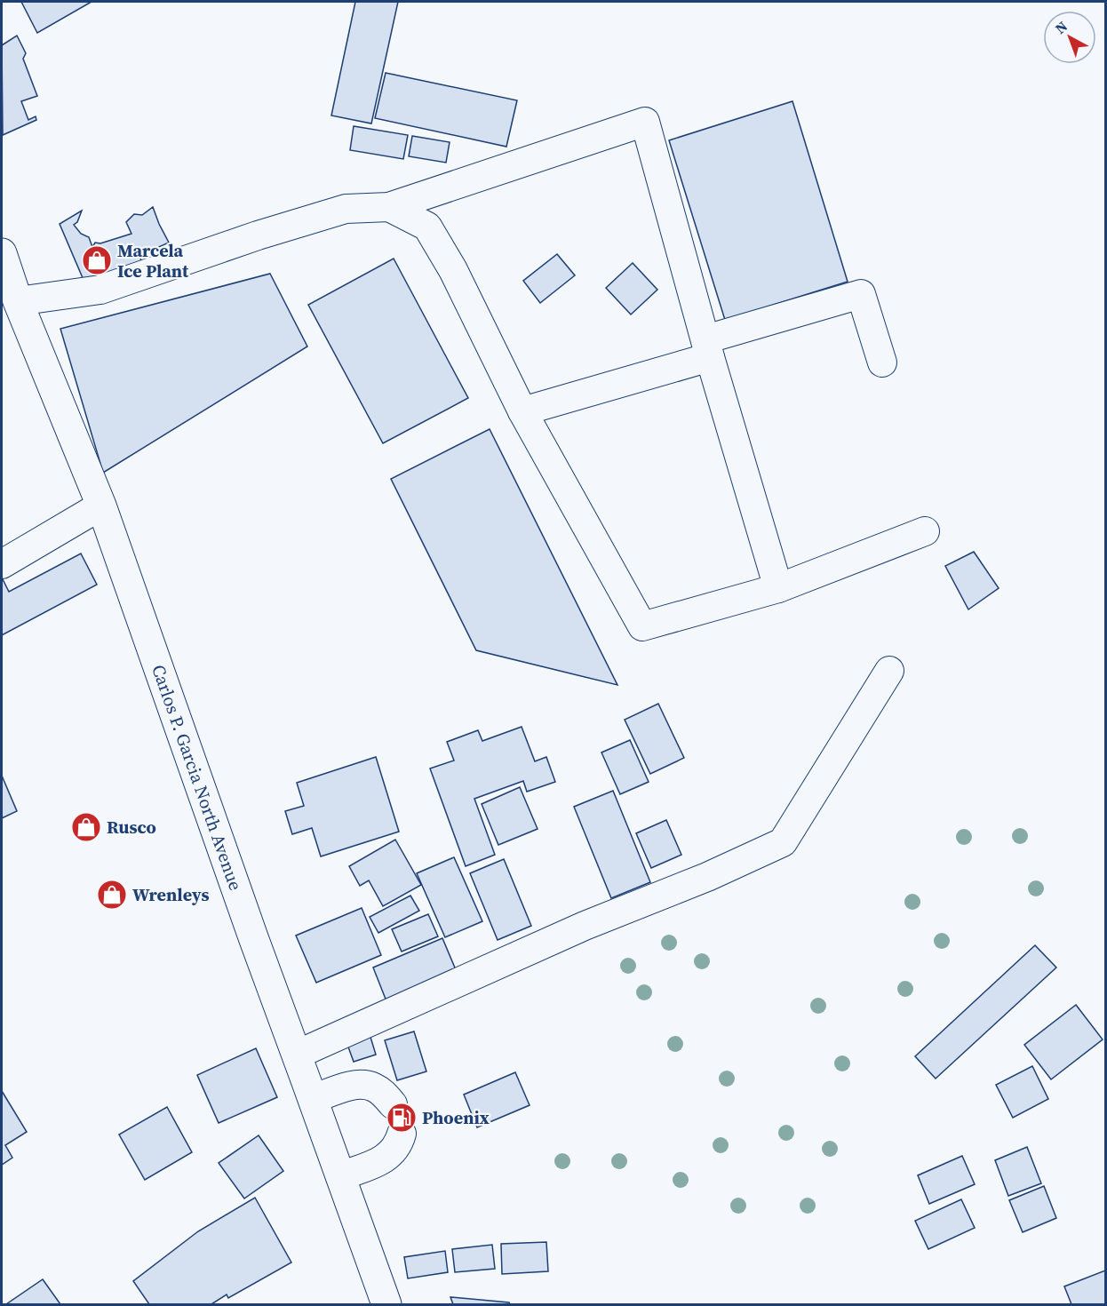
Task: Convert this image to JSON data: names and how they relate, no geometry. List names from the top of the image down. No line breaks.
{"streets":{"main road":["Carlos P. Garcia North Avenue"]},"places":{"shop":["Marcela Ice Plant","Rusco","Wrenleys"],"fuel station":["Phoenix"]},"north":"top left"}
